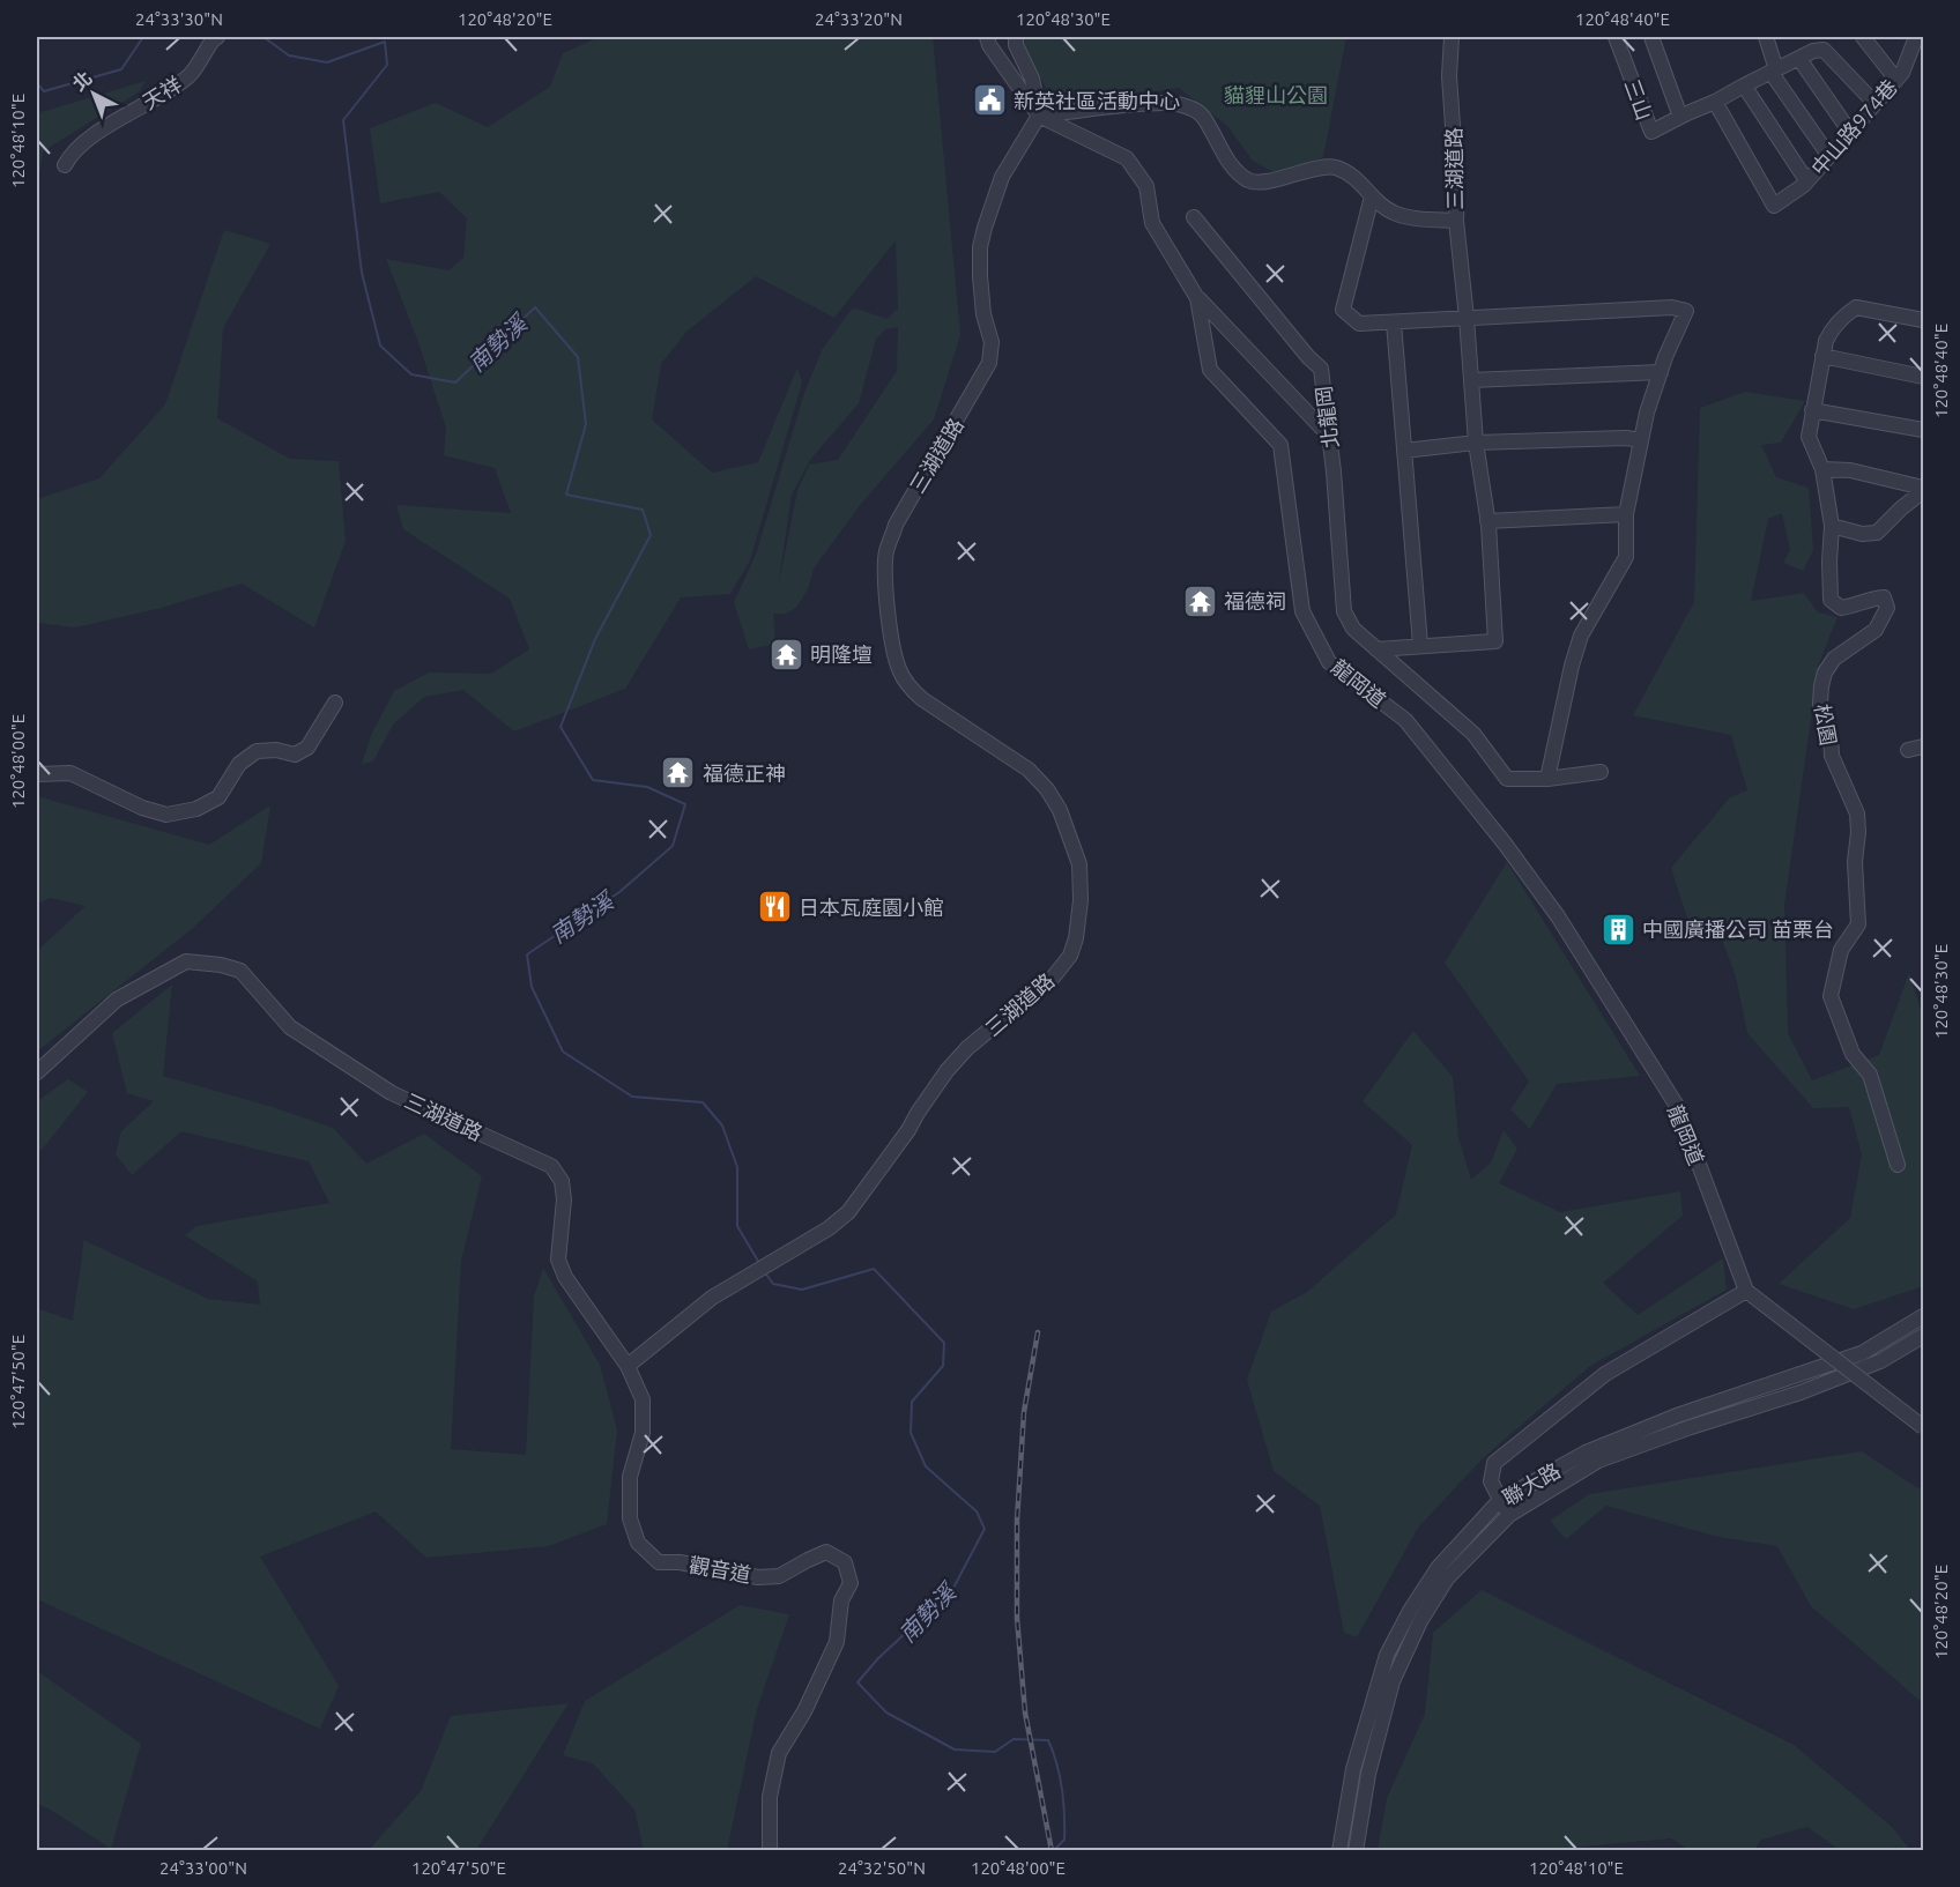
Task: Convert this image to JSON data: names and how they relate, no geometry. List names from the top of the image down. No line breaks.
{"streets":{"street":["天祥","三山","中山路974巷","三湖道路","北龍岡","龍岡道","松園","聯大路","觀音道"]},"crossings":[["三山","中山路974巷"],["三湖道路","龍岡道"],["三湖道路","觀音道"]],"water":["南勢溪"],"parks":["貓貍山公園"],"places":{"public building":["新英社區活動中心"],"temple":["福德祠","明隆壇","福德正神"],"restaurant":["日本瓦庭園小館"],"building":["中國廣播公司 苗栗台"]},"north":"top left","coordinates":["24°33'30\"N","120°48'20\"E","24°33'20\"N","120°48'30\"E","120°48'40\"E","120°48'10\"E","120°48'00\"E","120°47'50\"E","24°33'00\"N","24°32'50\"N"]}
